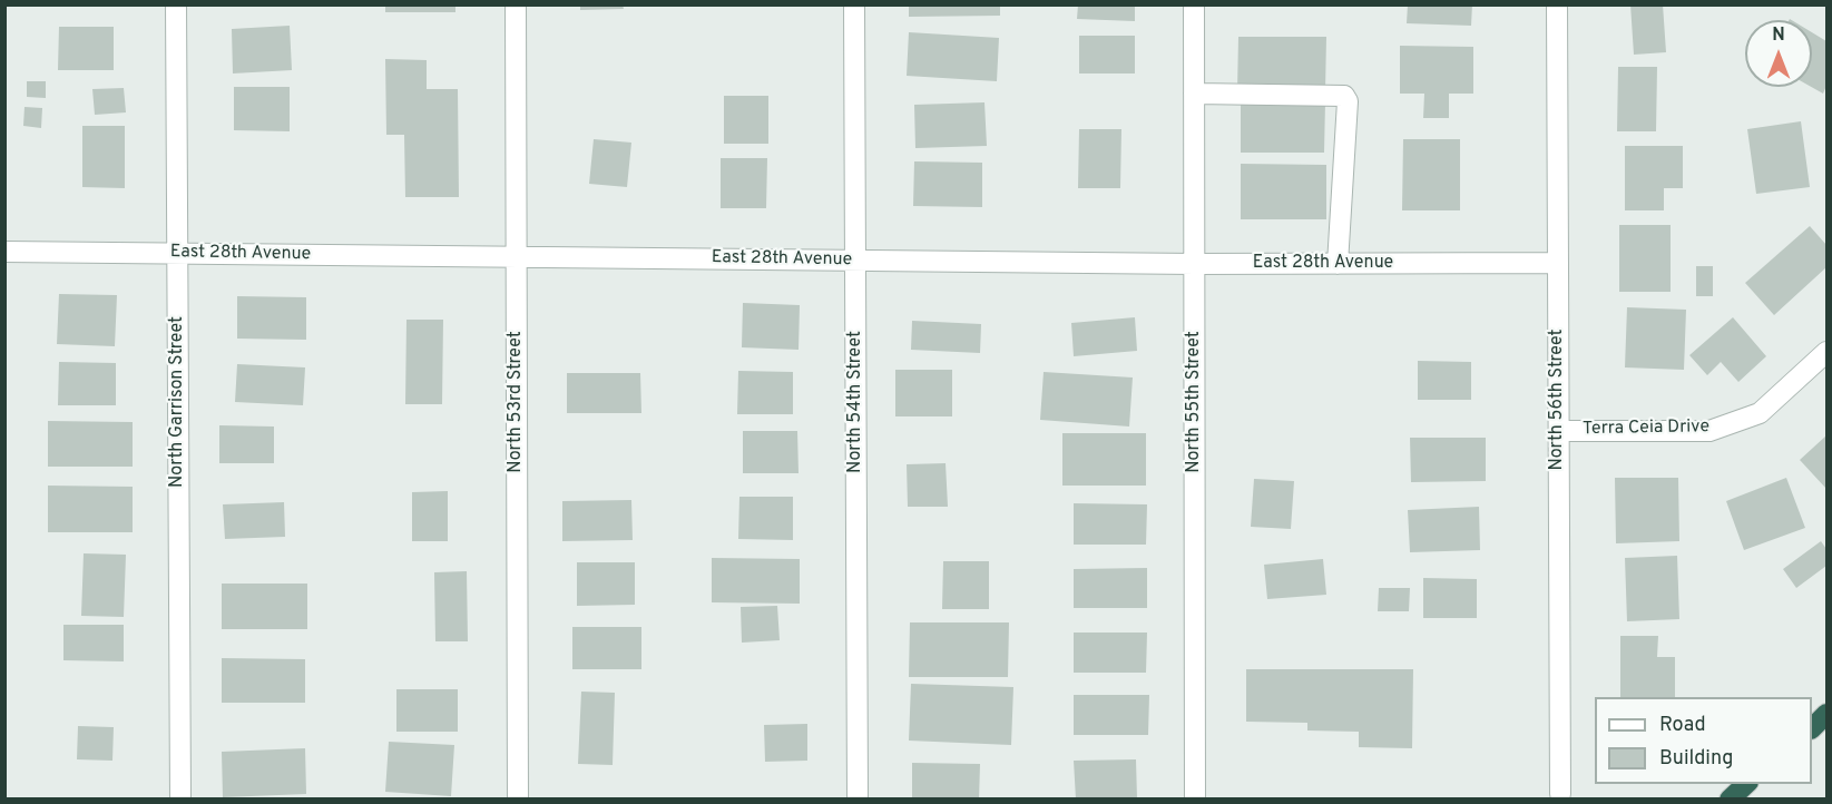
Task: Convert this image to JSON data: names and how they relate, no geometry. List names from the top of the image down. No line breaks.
{"streets":{"street":["East 28th Avenue","North 56th Street","North Garrison Street","North 53rd Street","North 54th Street","North 55th Street","Terra Ceia Drive"]},"crossings":[["East 28th Avenue","North 56th Street"],["East 28th Avenue","North Garrison Street"],["East 28th Avenue","North 53rd Street"],["East 28th Avenue","North 54th Street"],["East 28th Avenue","North 55th Street"],["North 56th Street","Terra Ceia Drive"]],"legend":["Road","Building"],"north":"top"}
